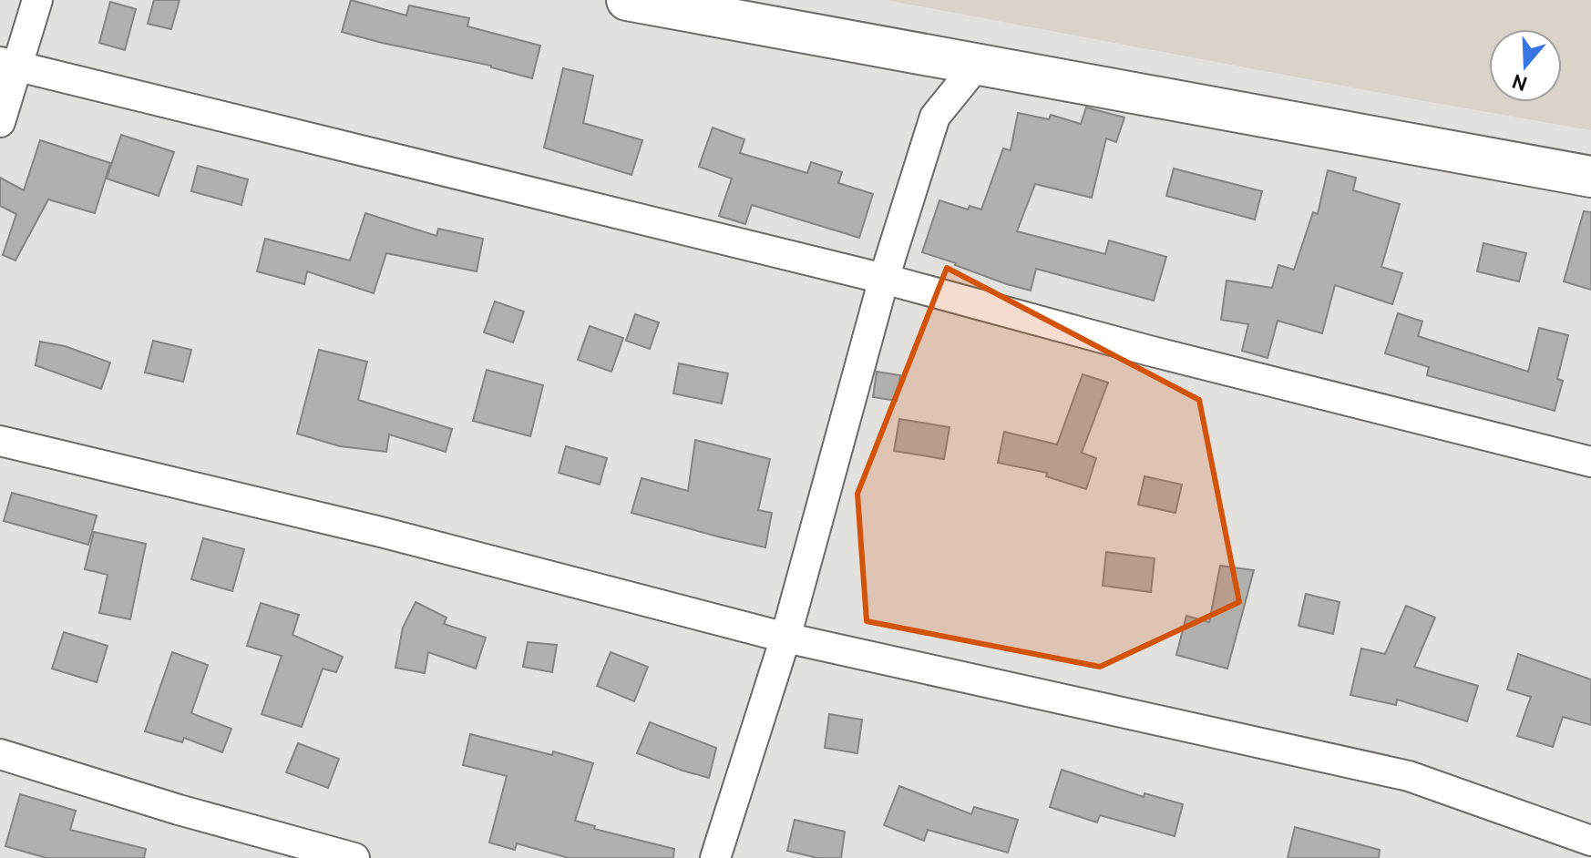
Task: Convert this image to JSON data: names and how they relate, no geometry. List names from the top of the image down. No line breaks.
{"north":"bottom"}
